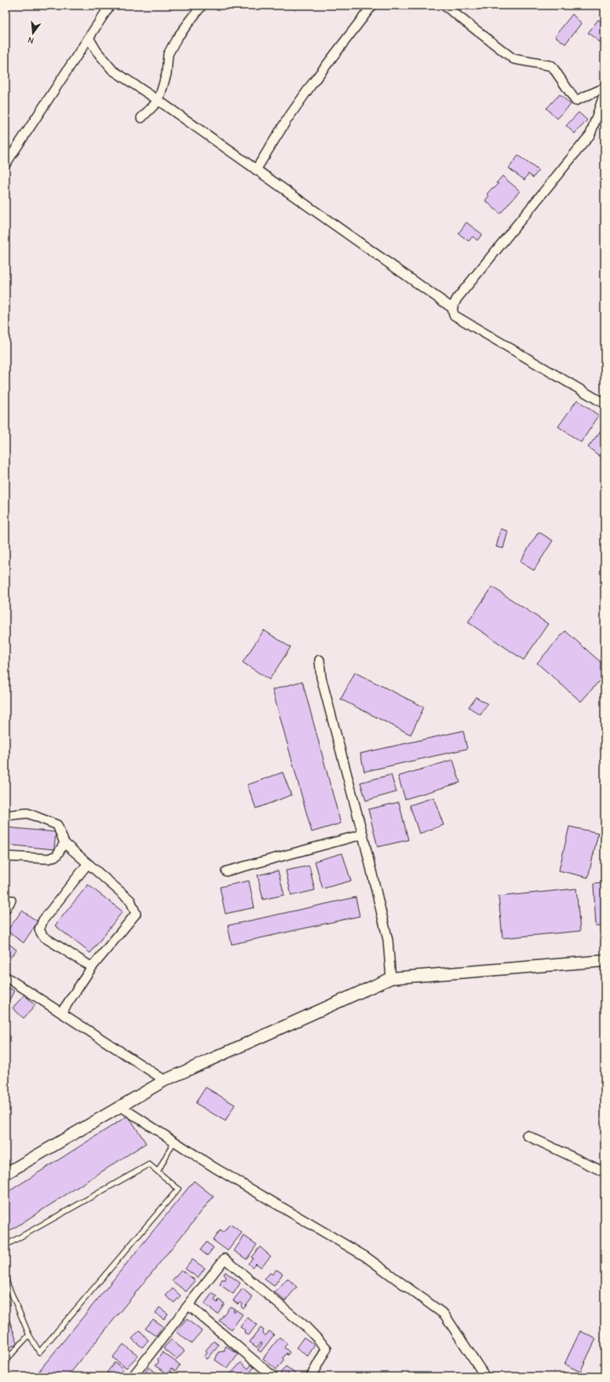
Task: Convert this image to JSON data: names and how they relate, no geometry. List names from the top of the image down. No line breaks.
{"north":"bottom"}
